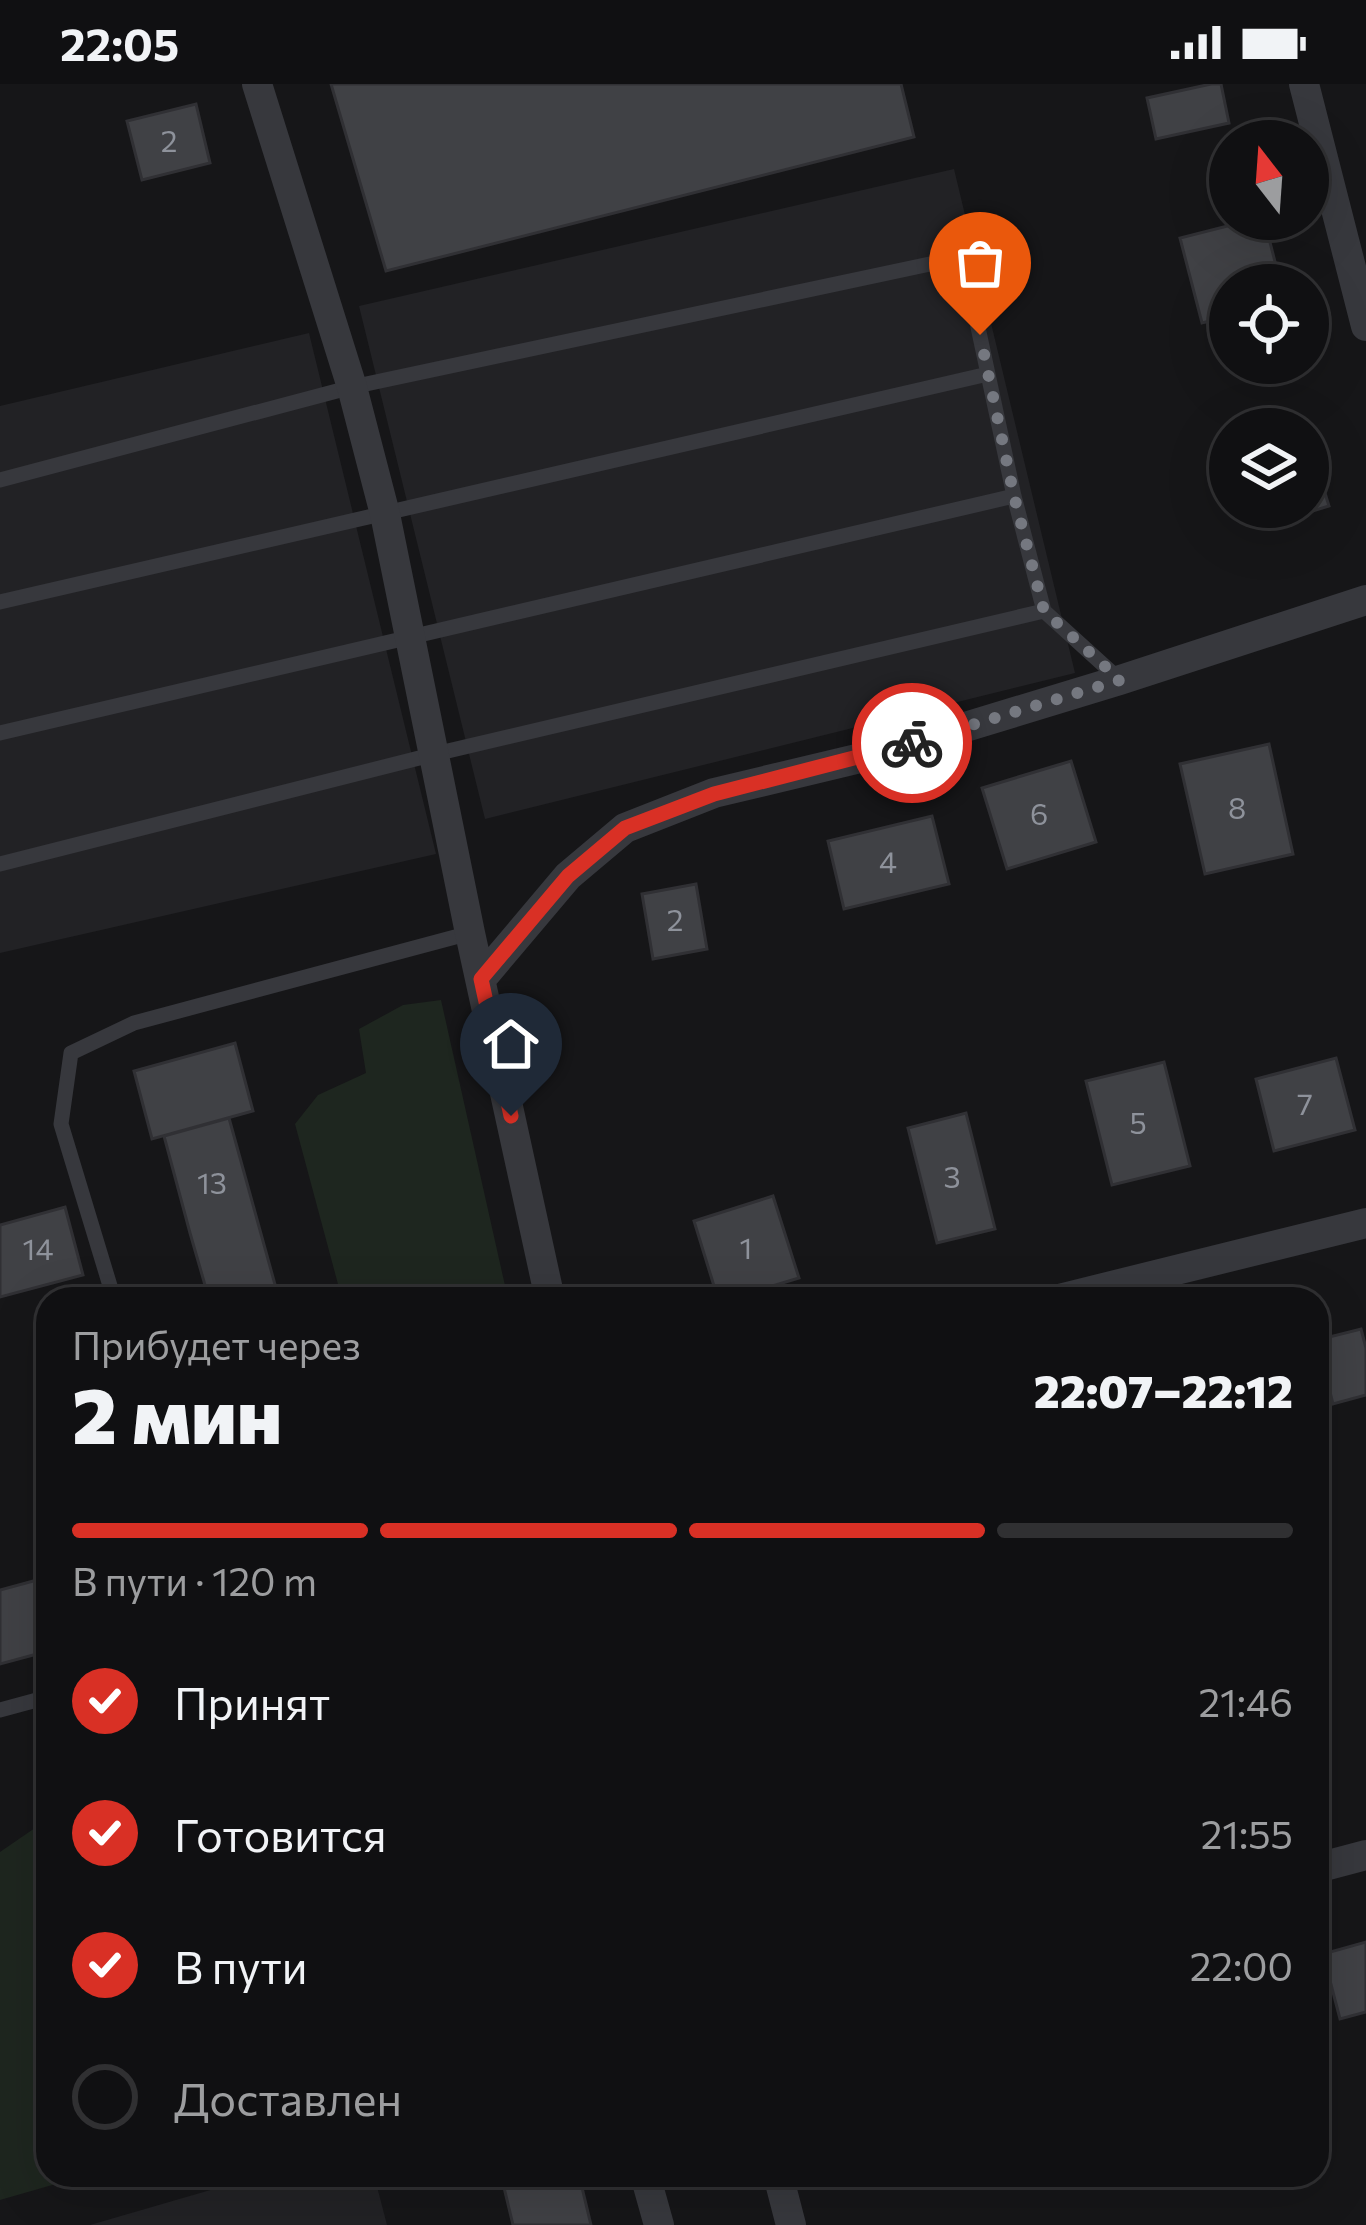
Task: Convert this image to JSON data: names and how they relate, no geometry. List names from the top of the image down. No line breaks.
{"house_numbers":["2","8","6","4","2","7","5","3","13","1","14"],"north":"top","page":{"status":"22:05","heading":["2 мин","Прибудет через","22:07–22:12"],"bar":"В пути · 120 m","list":[["Принят","21:46"],["Готовится","21:55"],["В пути","22:00"],"Доставлен"]}}
